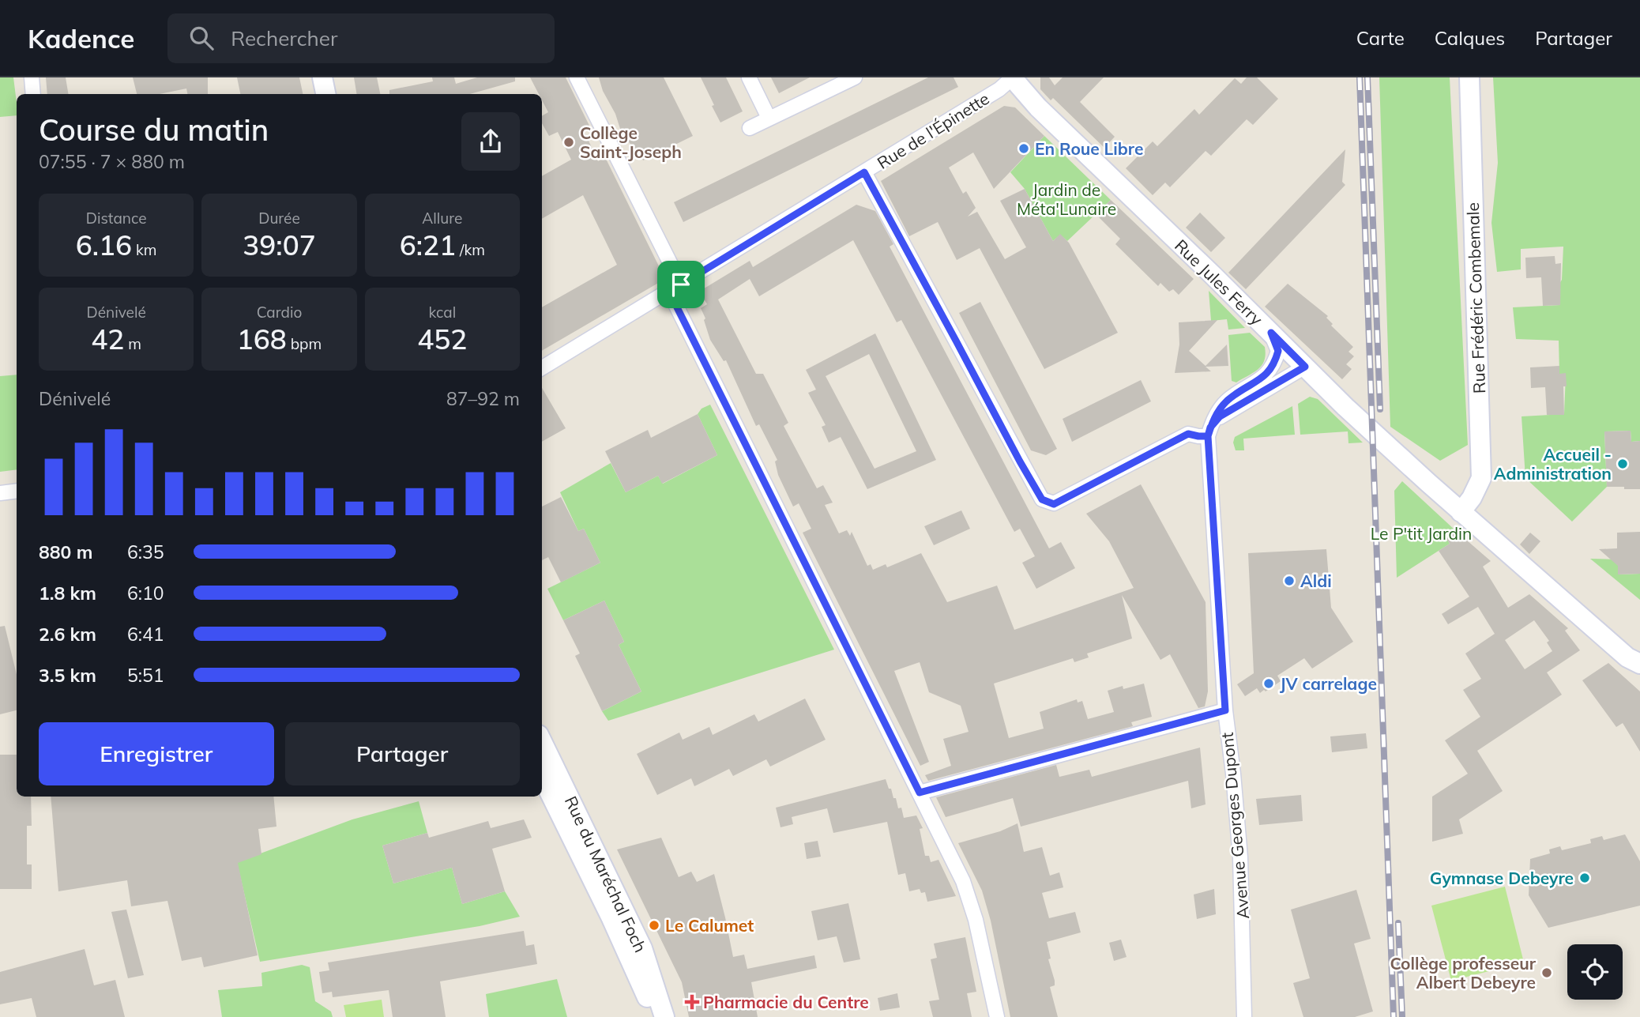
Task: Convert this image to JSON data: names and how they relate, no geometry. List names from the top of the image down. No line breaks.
{"streets":{"street":["Rue de l'Épinette","Rue Jules Ferry","Rue Frédéric Combemale","Avenue Georges Dupont","Rue du Maréchal Foch"]},"crossings":[["Rue de l'Épinette","Rue Jules Ferry"],["Rue Jules Ferry","Rue Frédéric Combemale"]],"parks":["Jardin de Méta'Lunaire","Le P'tit Jardin"],"places":{"other":["Collège Saint-Joseph","En Roue Libre","Accueil - Administration","Aldi","JV carrelage","Gymnase Debeyre","Le Calumet","Collège professeur Albert Debeyre"],"health":["Pharmacie du Centre"]},"page":{"header":"Kadence","search":"Rechercher","nav":["Carte","Calques","Partager"],"heading":["Course du matin","07:55 · 7 × 880 m"],"stats":[["Distance","6.16 km"],["Durée","39:07"],["Allure","6:21 /km"],["Dénivelé","42 m"],["Cardio","168 bpm"],["kcal","452"]],"chart":["Dénivelé","87–92 m"],"list":[{"name":"880 m","note":"6:35"},{"name":"1.8 km","note":"6:10"},{"name":"2.6 km","note":"6:41"},{"name":"3.5 km","note":"5:51"}],"buttons":["Enregistrer","Partager"]}}
